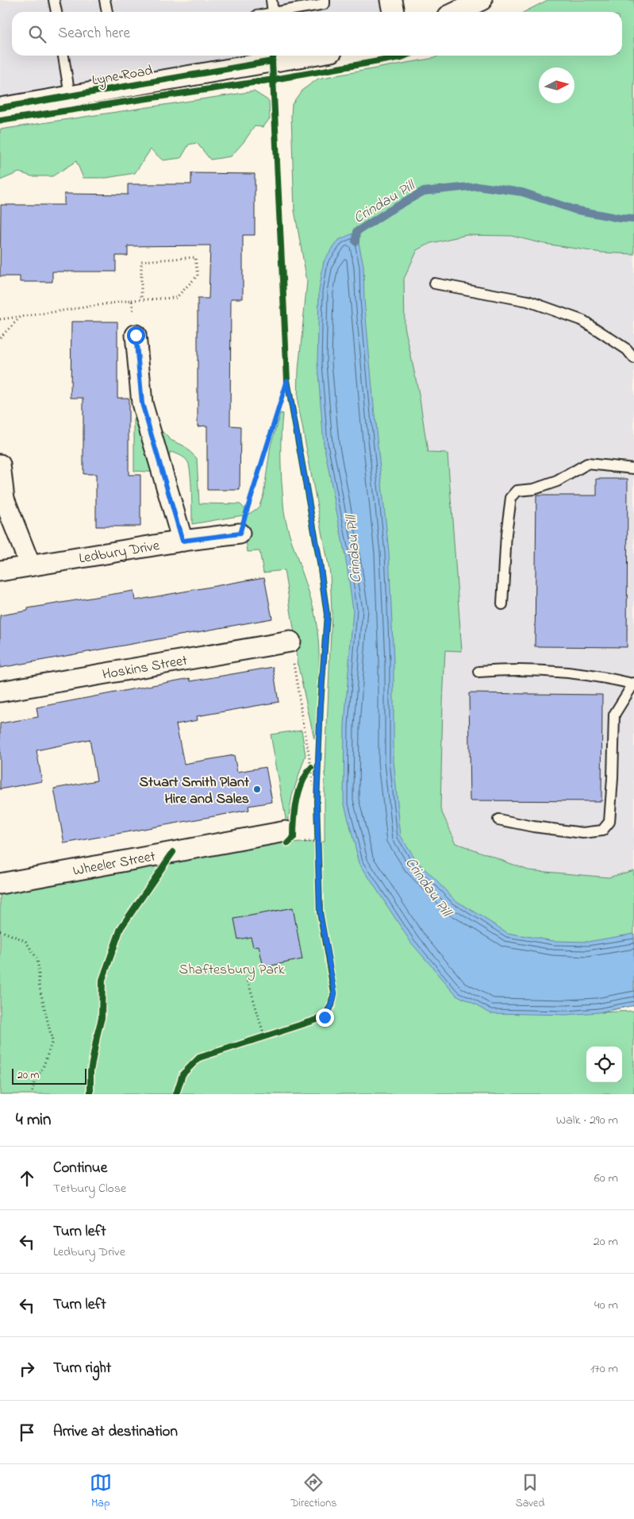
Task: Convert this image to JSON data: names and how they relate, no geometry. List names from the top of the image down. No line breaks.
{"streets":{"street":["Lyne Road","Ledbury Drive","Hoskins Street","Wheeler Street"]},"water":["Crindau Pill"],"parks":["Shaftesbury Park"],"places":["Stuart Smith Plant Hire and Sales"],"scale_bar":"20 m","north":"right","page":{"search":"Search here","scale":"20 m","heading":["4 min","Walk · 290 m"],"list":[["Continue","Tetbury Close","60 m"],["Turn left","Ledbury Drive","20 m"],["Turn left","40 m"],["Turn right","170 m"],"Arrive at destination"],"nav":["Map","Directions","Saved"]}}
